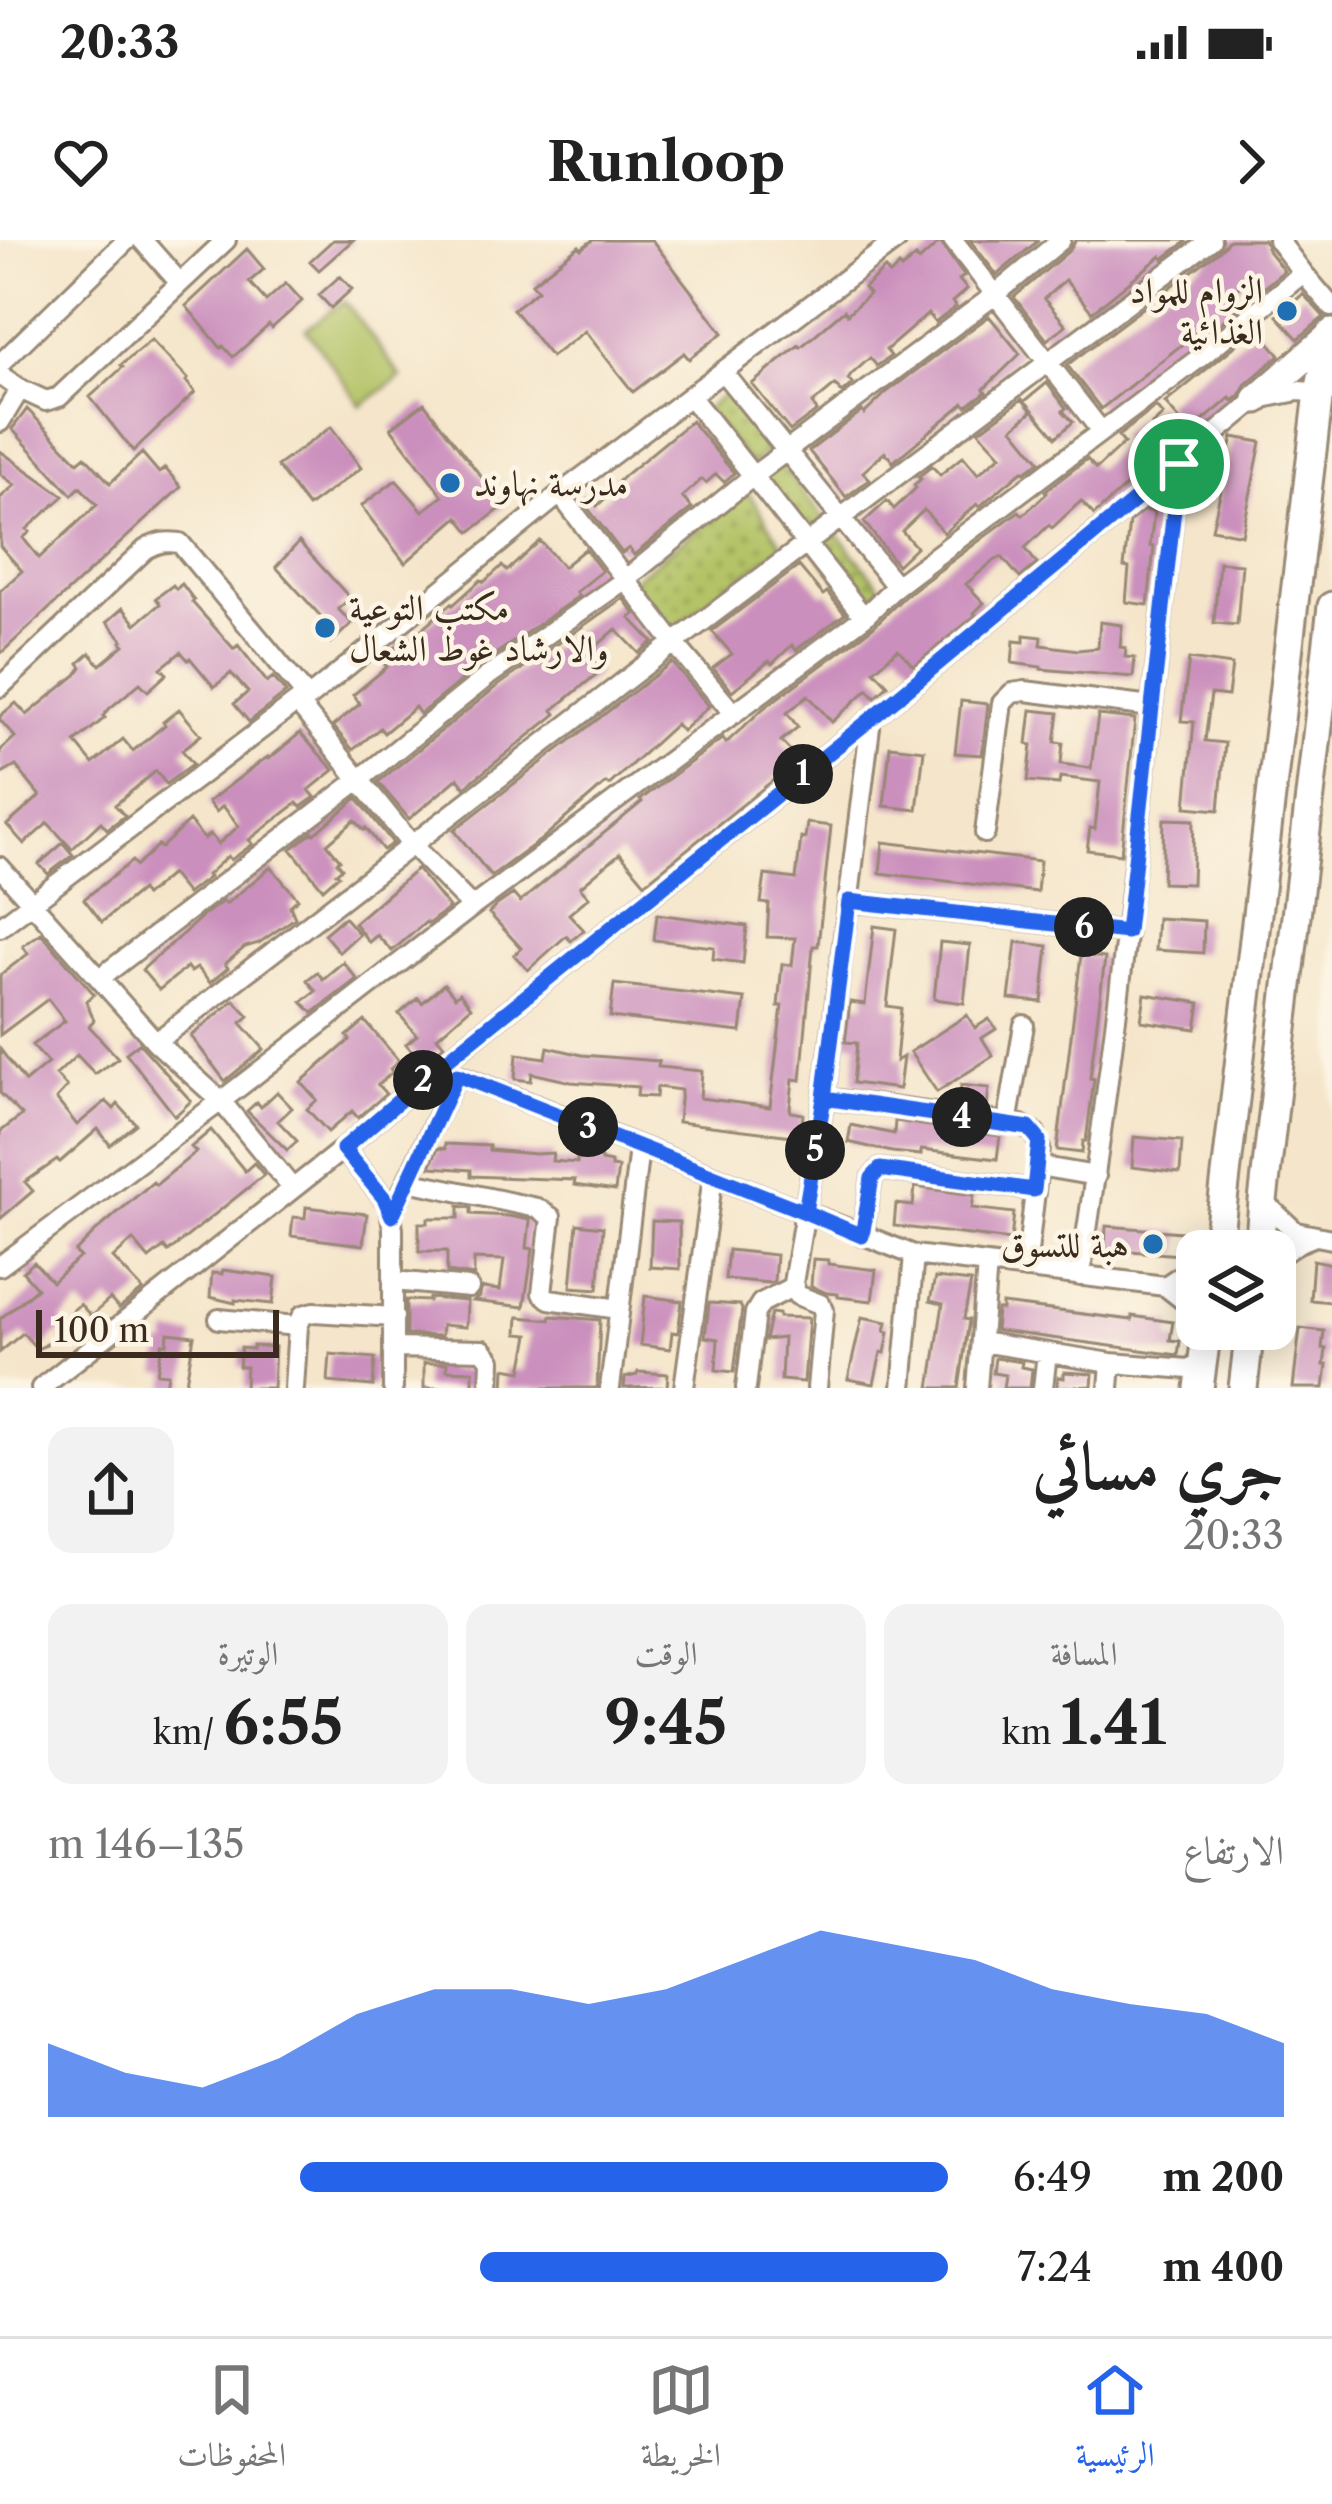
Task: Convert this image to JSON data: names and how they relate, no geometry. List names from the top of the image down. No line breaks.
{"places":["الزوام للمواد الغذائية","مدرسة نهاوند","مكتب التوعية والارشاد غوط الشعال","هبة للتسوق"],"scale_bar":"100 m","page":{"status":"20:33","header":"Runloop","pins":["1","6","2","4","3","5"],"scale":"100 m","heading":["جري مسائي","20:33"],"stats":[["المسافة","1.41 km"],["الوقت","9:45"],["الوتيرة","6:55 /km"]],"chart":["الارتفاع","135–146 m"],"list":[{"name":"200 m","note":"6:49"},{"name":"400 m","note":"7:24"}],"tabs":["الرئيسية","الخريطة","المحفوظات"]}}
